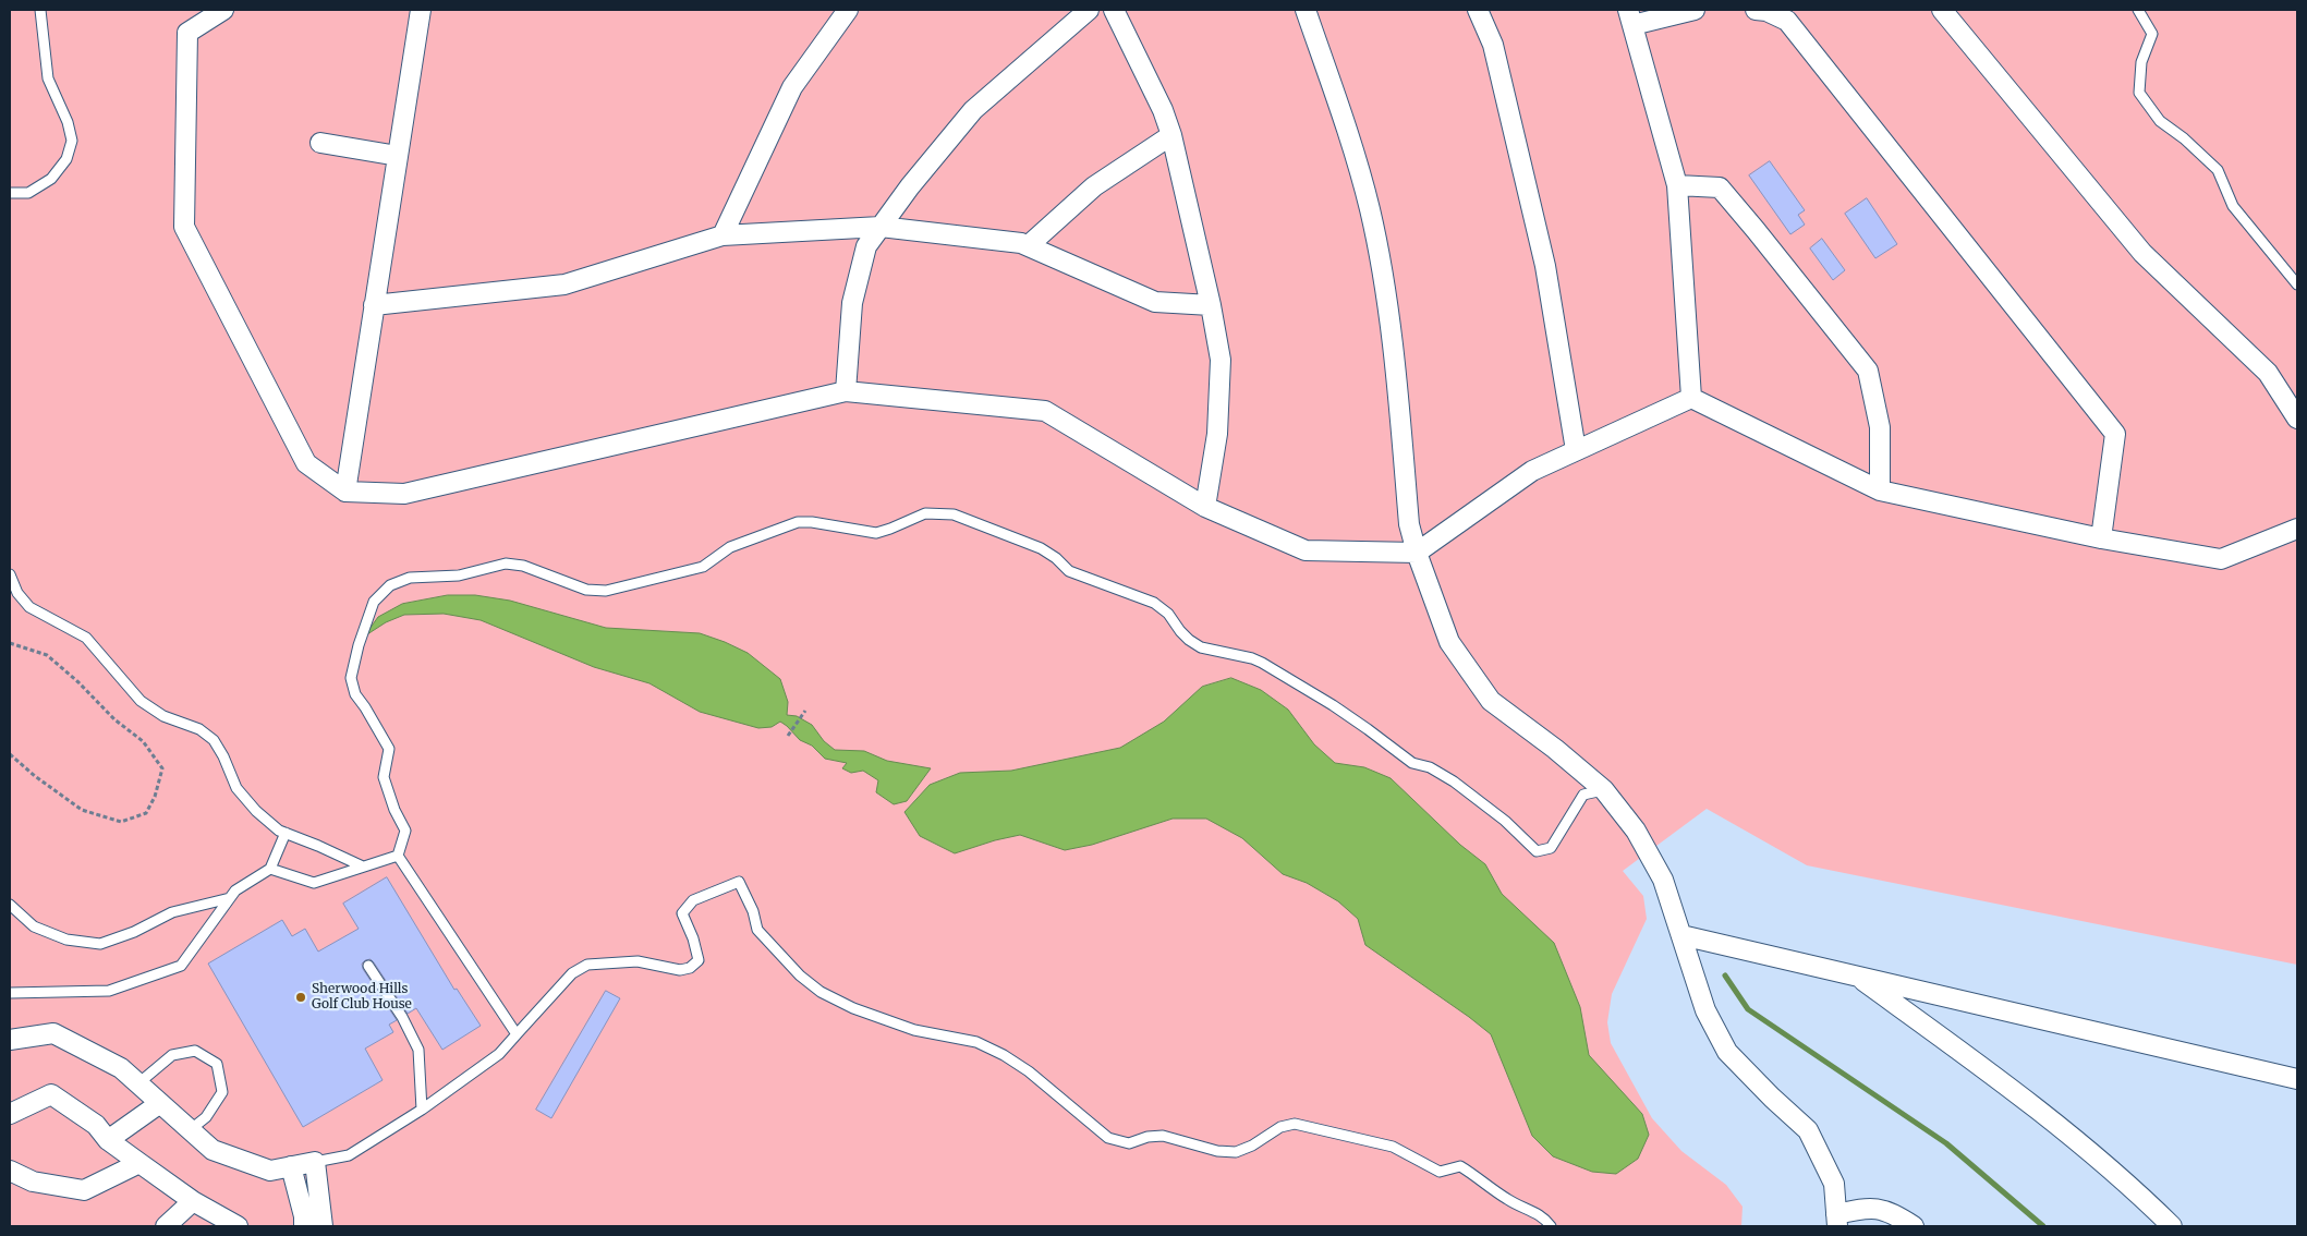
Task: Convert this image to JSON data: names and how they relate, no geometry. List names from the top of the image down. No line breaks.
{"places":["Sherwood Hills Golf Club House"]}
